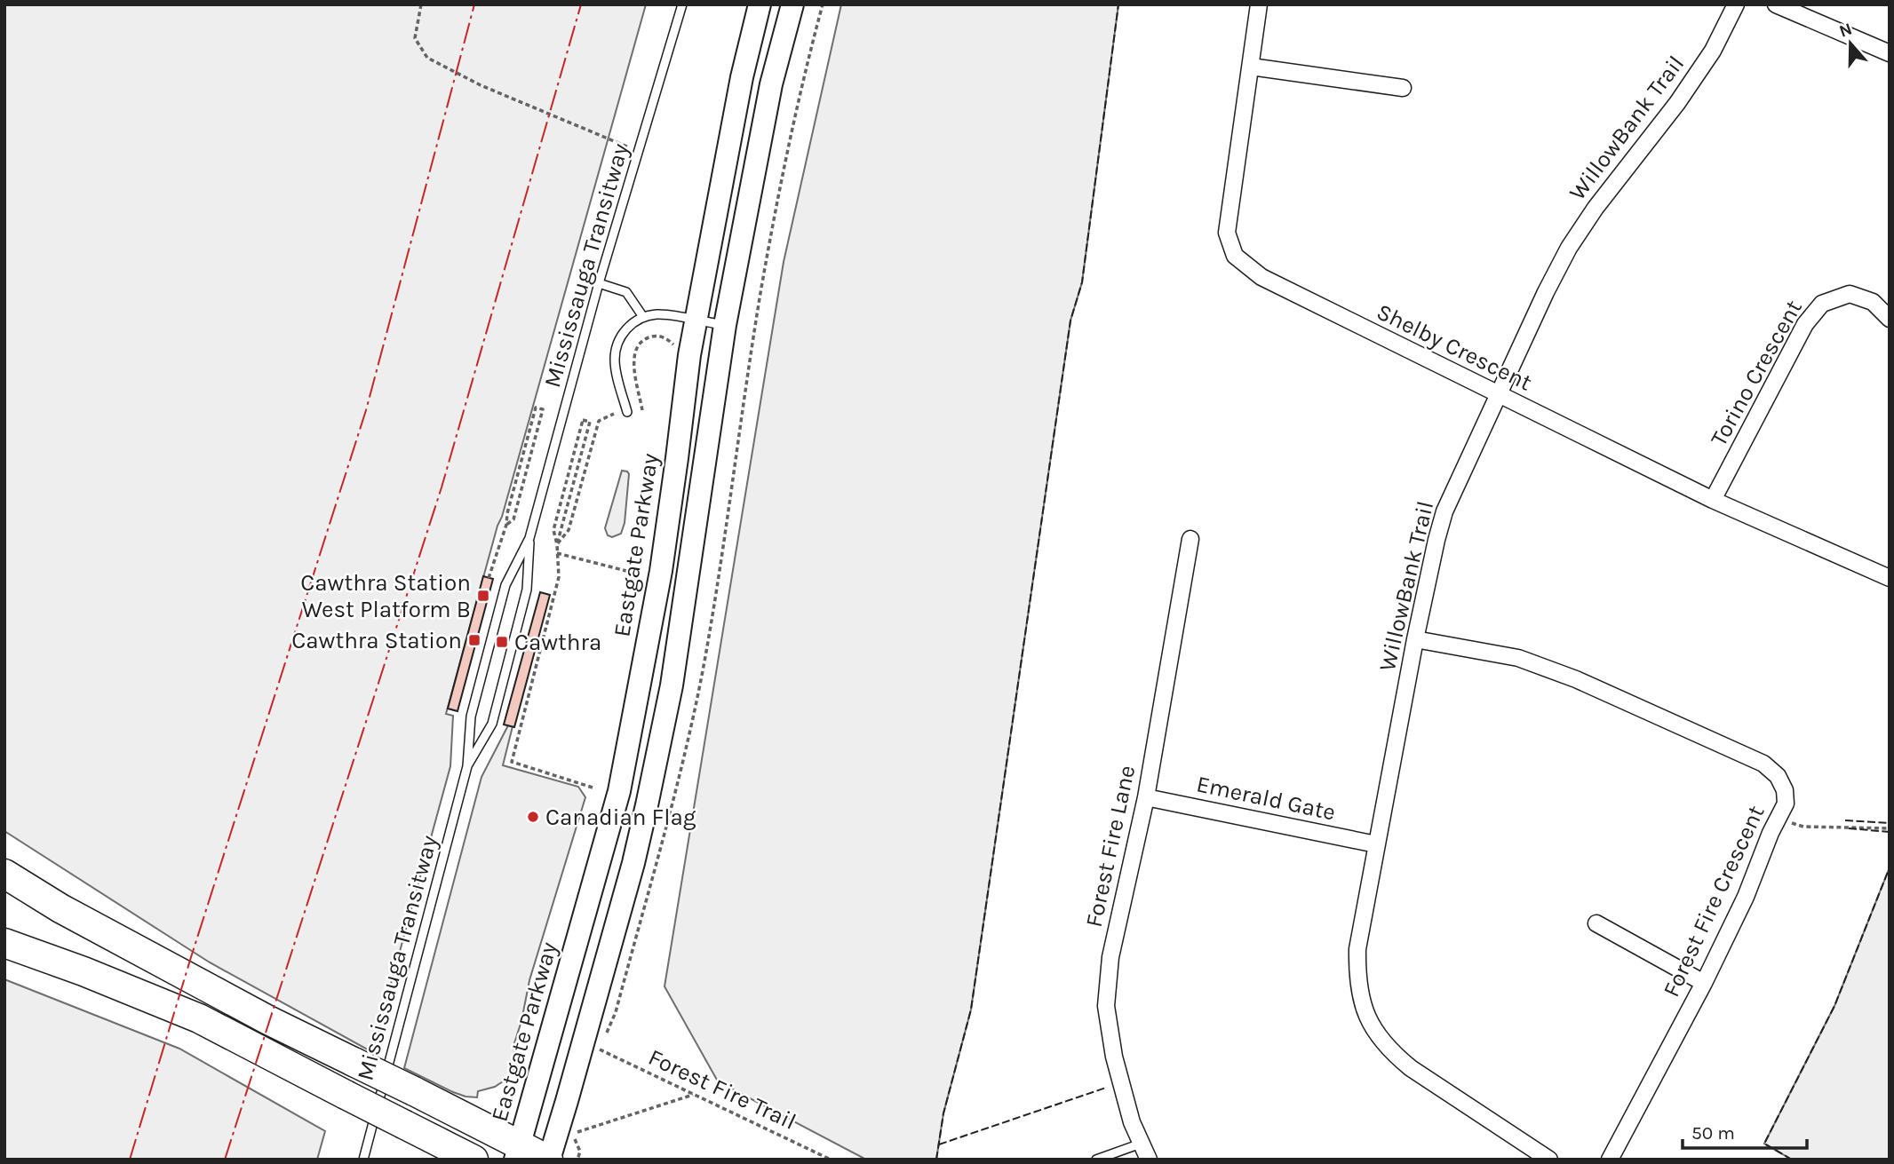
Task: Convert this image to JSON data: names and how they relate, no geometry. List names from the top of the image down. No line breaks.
{"streets":{"main road":["Eastgate Parkway"],"street":["WillowBank Trail","Shelby Crescent","Torino Crescent","Emerald Gate","Forest Fire Lane","Forest Fire Crescent"],"lane":["Mississauga Transitway"],"path":["Forest Fire Trail"]},"crossings":[["WillowBank Trail","Shelby Crescent"],["WillowBank Trail","Emerald Gate"],["WillowBank Trail","Forest Fire Crescent"],["Shelby Crescent","Torino Crescent"],["Emerald Gate","Forest Fire Lane"]],"places":{"transit":["Cawthra Station West Platform B","Cawthra Station","Cawthra"],"other":["Canadian Flag"]},"scale_bar":"50 m","north":"top"}
